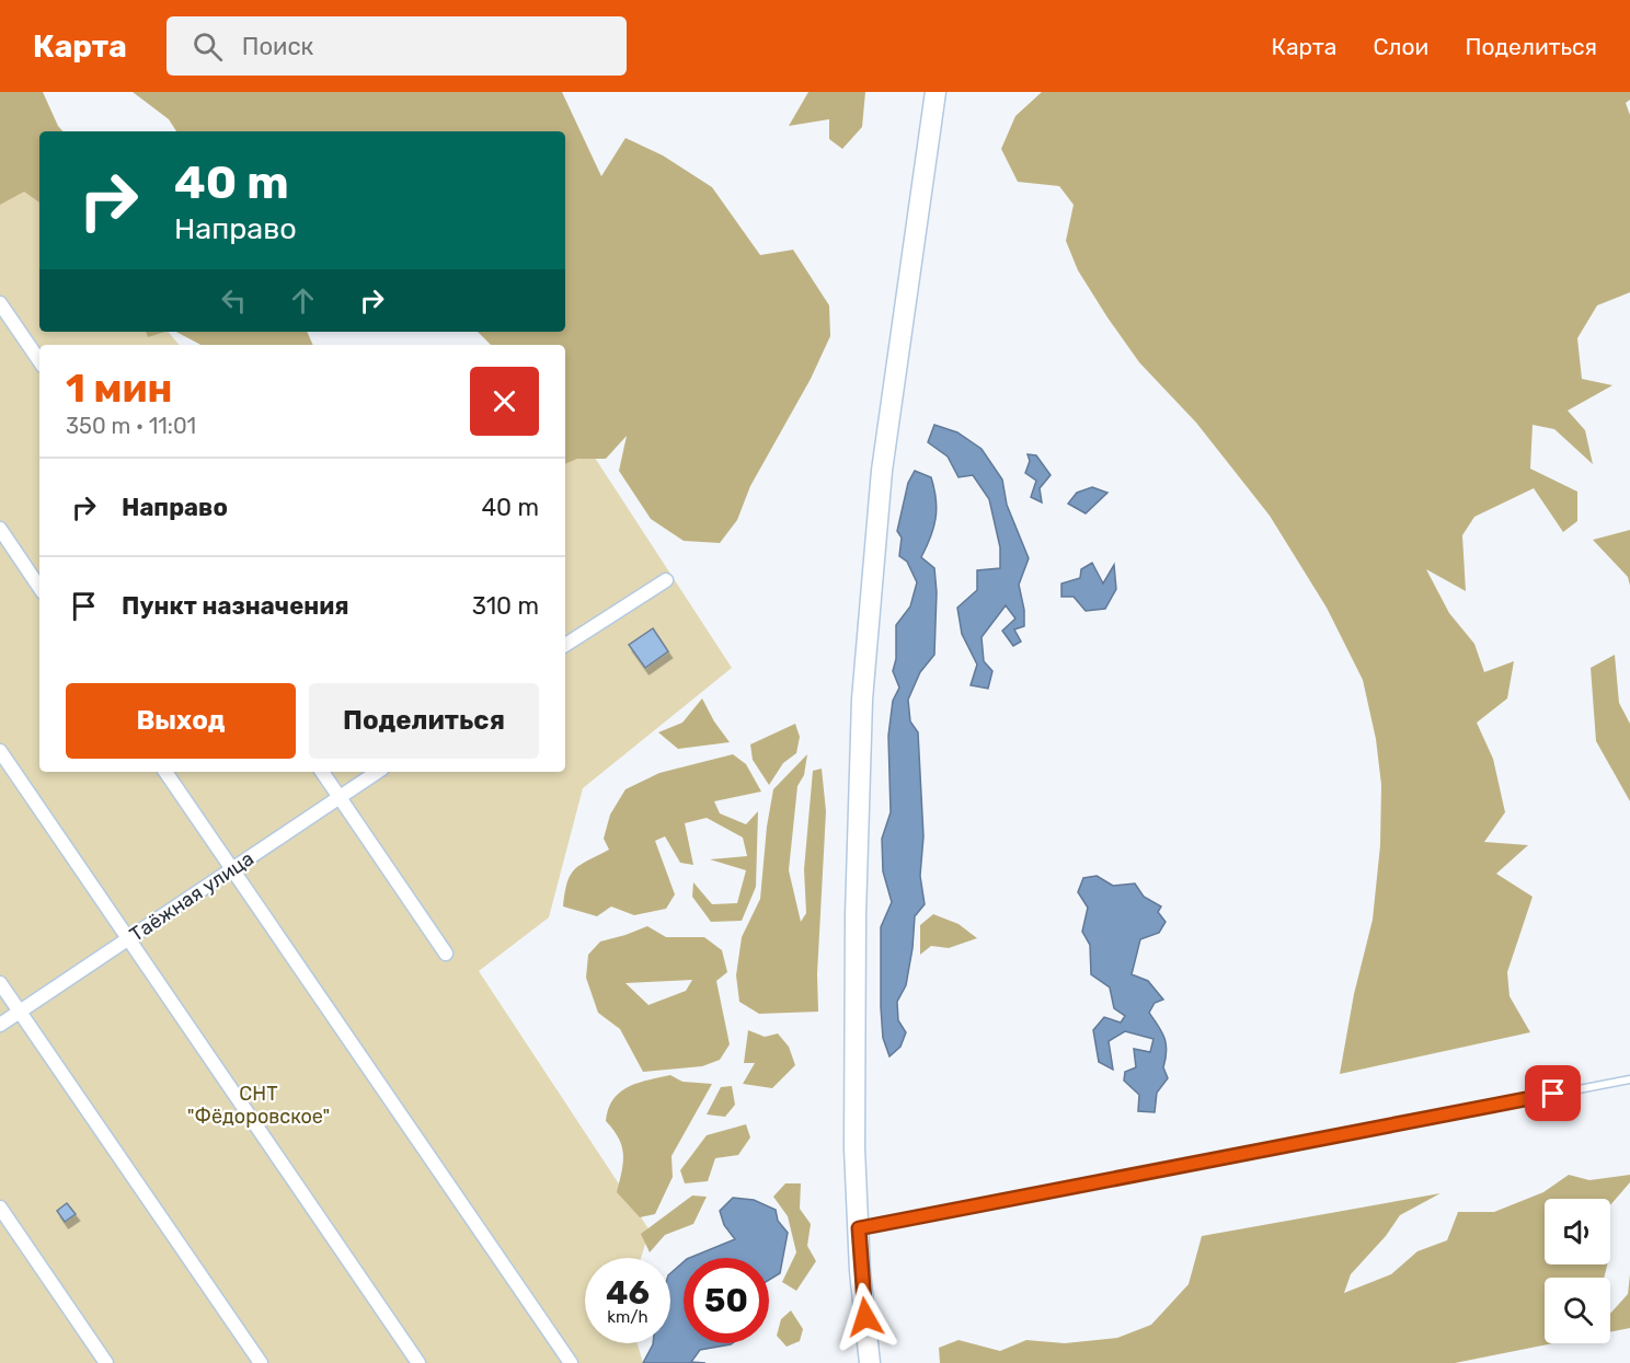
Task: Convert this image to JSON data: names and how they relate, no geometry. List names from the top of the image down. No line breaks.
{"streets":{"street":["Таёжная улица"]},"parks":["СНТ \"Фёдоровское\""],"page":{"header":"Карта","search":"Поиск","nav":["Карта","Слои","Поделиться"],"turn":["40 m","Направо"],"heading":["1 мин","350 m · 11:01"],"list":[{"name":"Направо","value":"40 m"},{"name":"Пункт назначения","value":"310 m"}],"buttons":["Выход","Поделиться"],"speed":"46 km/h","limit":"50"}}
